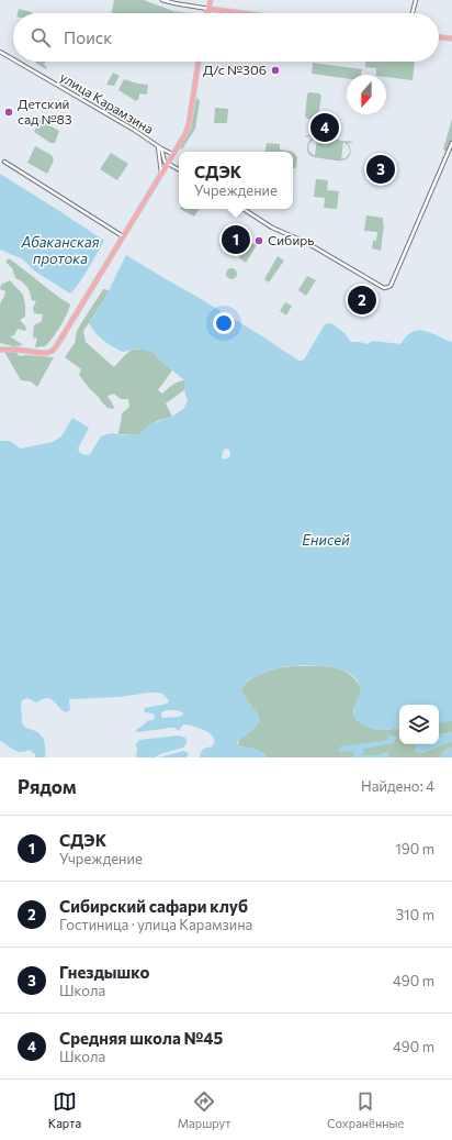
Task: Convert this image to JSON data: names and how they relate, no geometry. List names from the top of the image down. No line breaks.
{"streets":{"street":["улица Карамзина"]},"water":["Абаканская протока","Енисей"],"places":["Д/с №306","Детский сад №83","Сибирь"],"north":"bottom","page":{"search":"Поиск","pins":["4","3","1","2"],"popup":["СДЭК","Учреждение"],"heading":["Рядом","Найдено: 4"],"list":[{"mark":"1","name":"СДЭК","note":"Учреждение","value":"190 m"},{"mark":"2","name":"Сибирский сафари клуб","note":"Гостиница · улица Карамзина","value":"310 m"},{"mark":"3","name":"Гнездышко","note":"Школа","value":"490 m"},{"mark":"4","name":"Средняя школа №45","note":"Школа","value":"490 m"}],"nav":["Карта","Маршрут","Сохранённые"]}}
